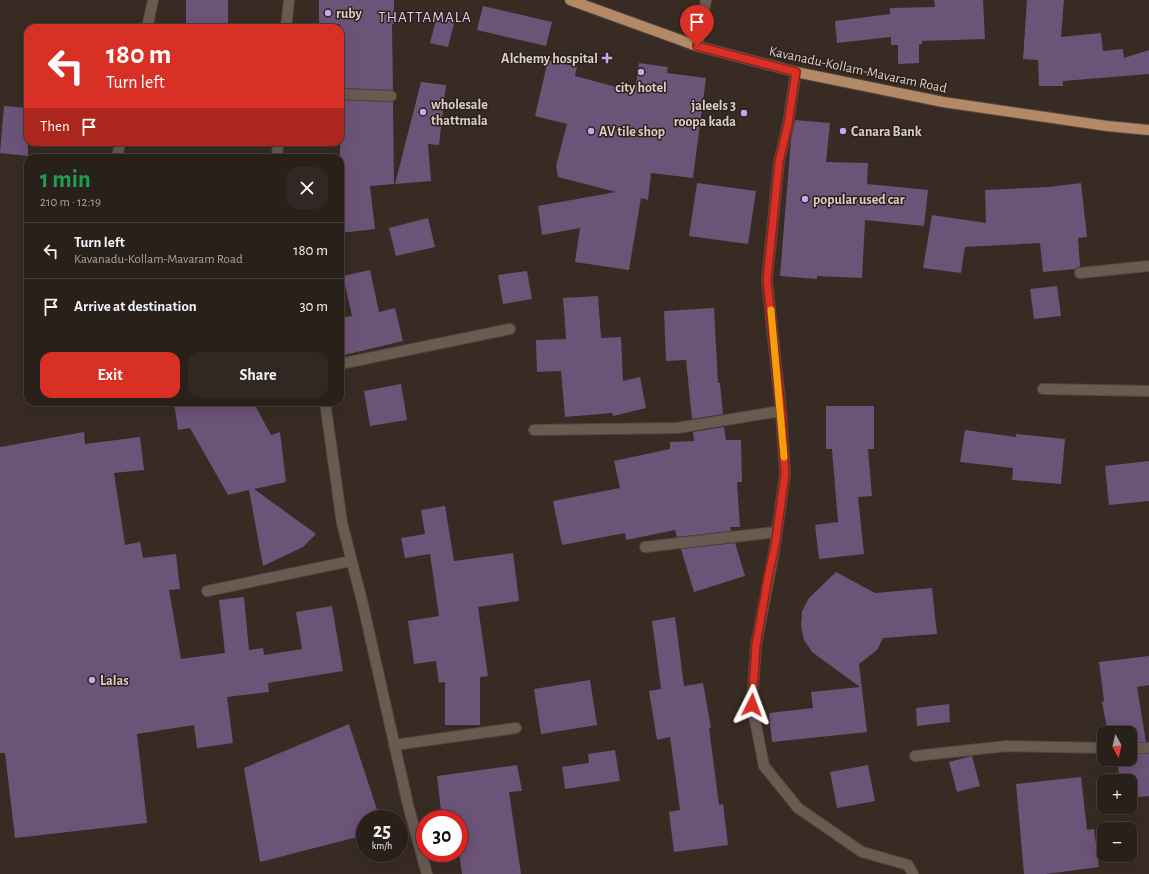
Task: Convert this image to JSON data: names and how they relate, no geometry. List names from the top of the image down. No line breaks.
{"streets":{"main road":["Kavanadu-Kollam-Mavaram Road"]},"districts":["THATTAMALA"],"places":{"other":["ruby","city hotel","wholesale thattmala","jaleels 3 roopa kada","AV tile shop","Canara Bank","popular used car","Lalas"],"health":["Alchemy hospital"]},"north":"bottom","page":{"turn":["180 m","Turn left"],"then":"Then","heading":["1 min","210 m · 12:19"],"list":[{"name":"Turn left","note":"Kavanadu-Kollam-Mavaram Road","value":"180 m"},{"name":"Arrive at destination","value":"30 m"}],"buttons":["Exit","Share"],"map_buttons":["+","−"],"speed":"25 km/h","limit":"30"}}
